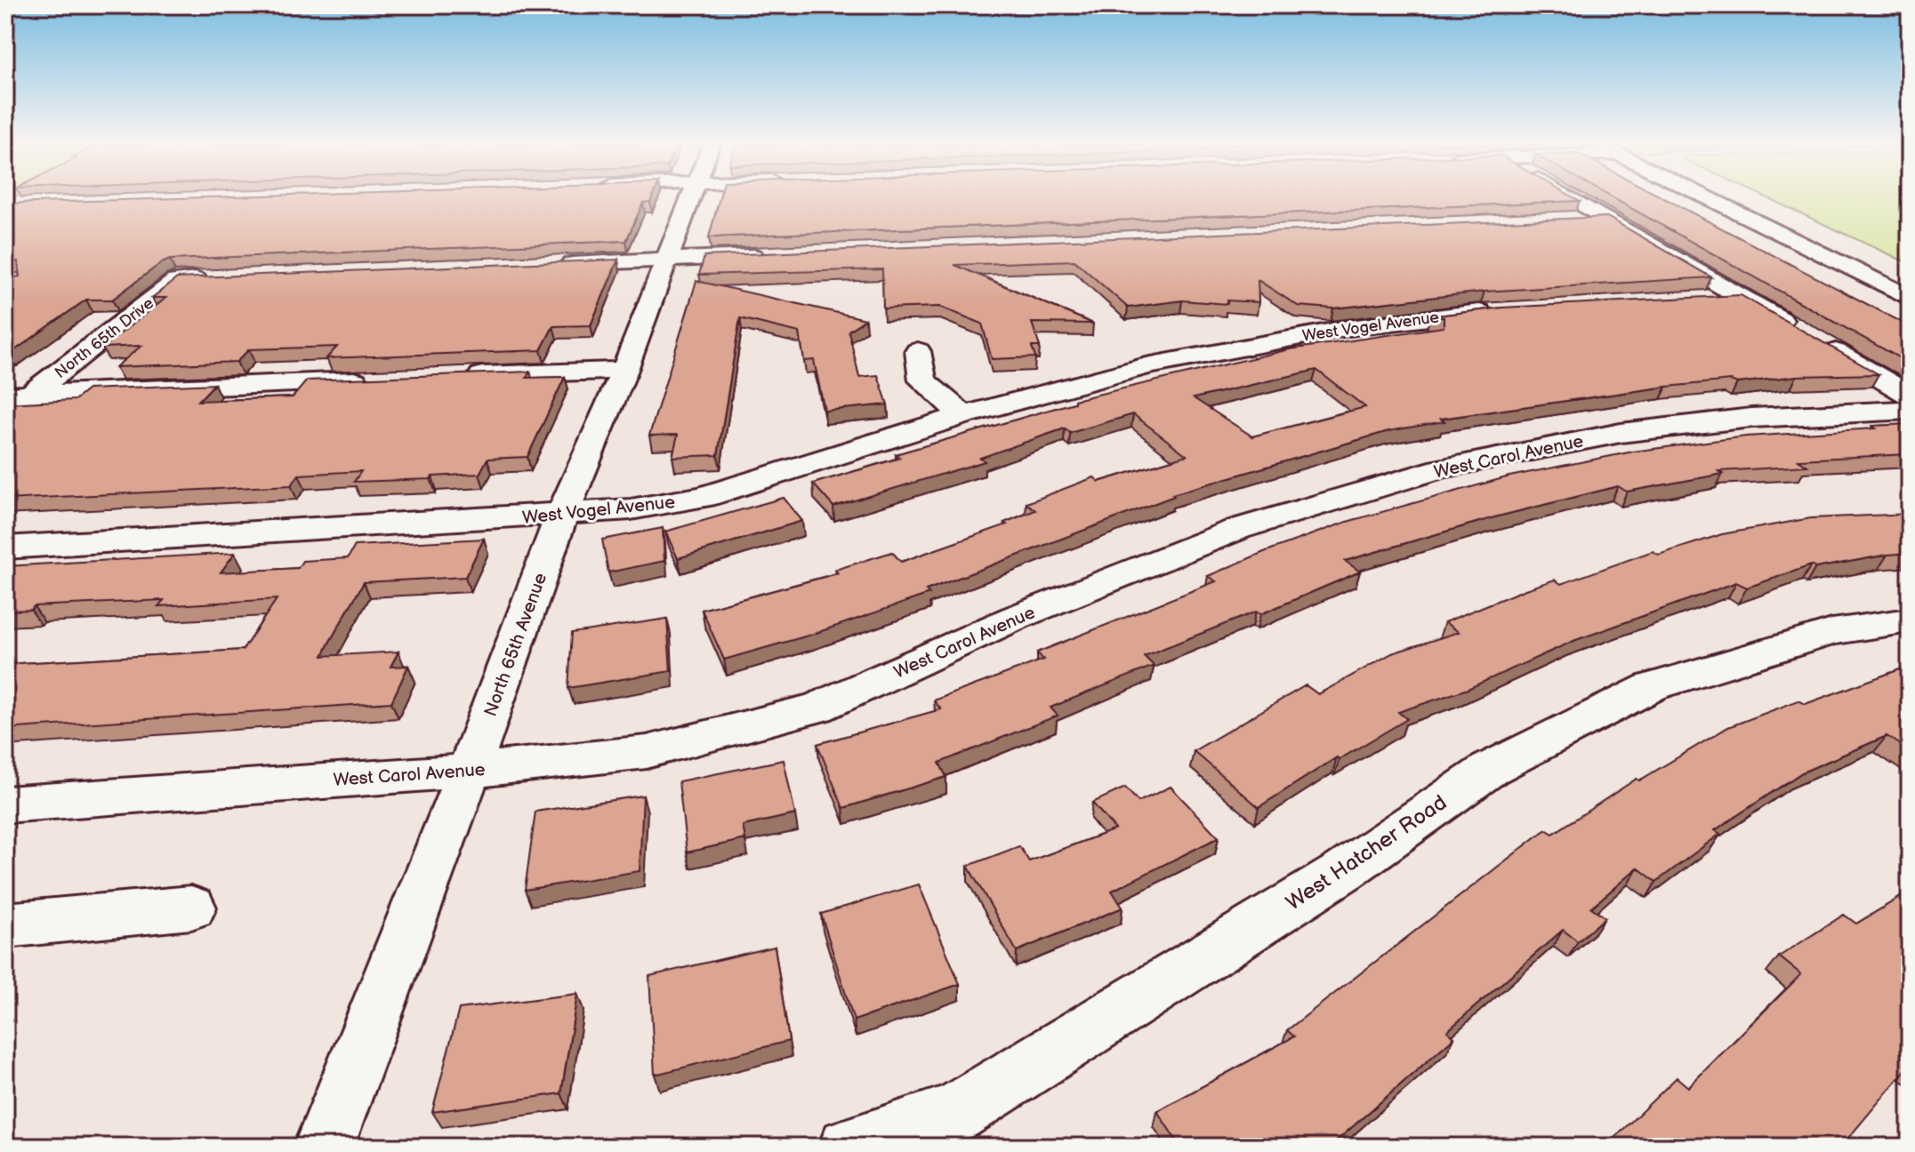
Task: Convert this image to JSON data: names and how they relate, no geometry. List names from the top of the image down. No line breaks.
{"streets":{"street":["West Vogel Avenue","North 65th Drive","West Carol Avenue","North 65th Avenue","West Hatcher Road"]},"crossings":[["West Vogel Avenue","North 65th Avenue"],["West Carol Avenue","North 65th Avenue"]]}
